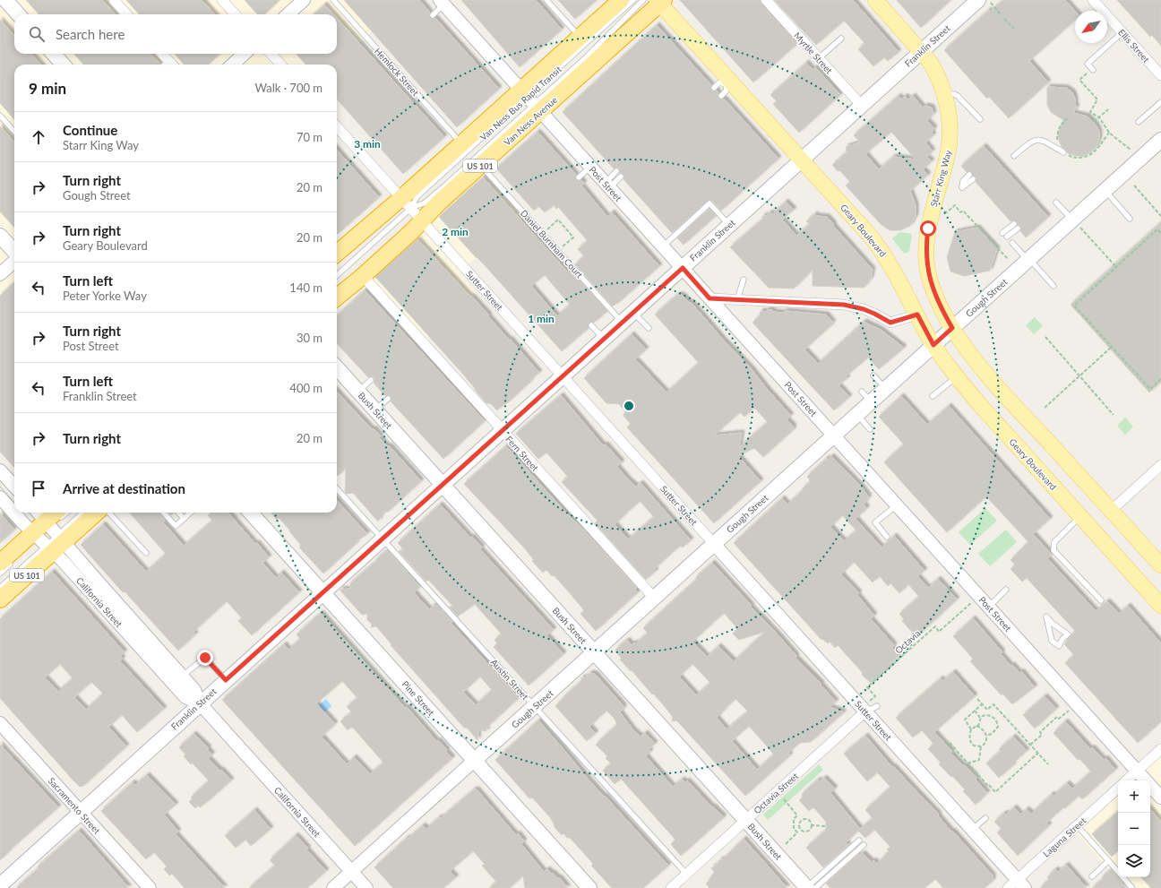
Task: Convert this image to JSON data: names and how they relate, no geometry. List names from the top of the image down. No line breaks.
{"streets":{"highway":["Van Ness Avenue","US 101"],"main road":["Franklin Street","Starr King Way","Geary Boulevard","Gough Street","Bush Street","Pine Street"],"street":["Ellis Street","Myrtle Street","Post Street","Sutter Street","Fern Street","California Street","Octavia Street","Sacramento Street","Laguna Street"],"lane":["Hemlock Street","Van Ness Bus Rapid Transit","Daniel Burnham Court","Austin Street"],"path":["Octavia"]},"crossings":[["Franklin Street","Myrtle Street"],["Franklin Street","Starr King Way"],["Franklin Street","Post Street"],["Franklin Street","Geary Boulevard"],["Franklin Street","Daniel Burnham Court"],["Franklin Street","Sutter Street"],["Franklin Street","Bush Street"],["Franklin Street","Fern Street"],["Franklin Street","California Street"],["Franklin Street","Austin Street"],["Franklin Street","Pine Street"],["Franklin Street","Sacramento Street"],["Hemlock Street","Van Ness Avenue"],["Van Ness Bus Rapid Transit","Van Ness Avenue"],["Van Ness Bus Rapid Transit","Post Street"],["Van Ness Bus Rapid Transit","Sutter Street"],["Van Ness Avenue","Post Street"],["Van Ness Avenue","Geary Boulevard"],["Van Ness Avenue","Daniel Burnham Court"],["Van Ness Avenue","Sutter Street"],["Van Ness Avenue","Fern Street"],["US 101","California Street"],["Starr King Way","Gough Street"],["Post Street","Gough Street"],["Post Street","Octavia"],["Geary Boulevard","Gough Street"],["Sutter Street","Gough Street"],["Sutter Street","Octavia"],["Sutter Street","Octavia Street"],["Sutter Street","Laguna Street"],["Gough Street","Bush Street"],["Gough Street","Fern Street"],["Gough Street","California Street"],["Gough Street","Austin Street"],["Gough Street","Pine Street"],["Bush Street","Octavia Street"],["Octavia","Octavia Street"],["Austin Street","Octavia Street"]],"north":"bottom left","page":{"search":"Search here","heading":["9 min","Walk · 700 m"],"list":[["Continue","Starr King Way","70 m"],["Turn right","Gough Street","20 m"],["Turn right","Geary Boulevard","20 m"],["Turn left","Peter Yorke Way","140 m"],["Turn right","Post Street","30 m"],["Turn left","Franklin Street","400 m"],["Turn right","20 m"],"Arrive at destination"],"map_buttons":["+","−"]},"rings":["3 min","2 min","1 min"]}
